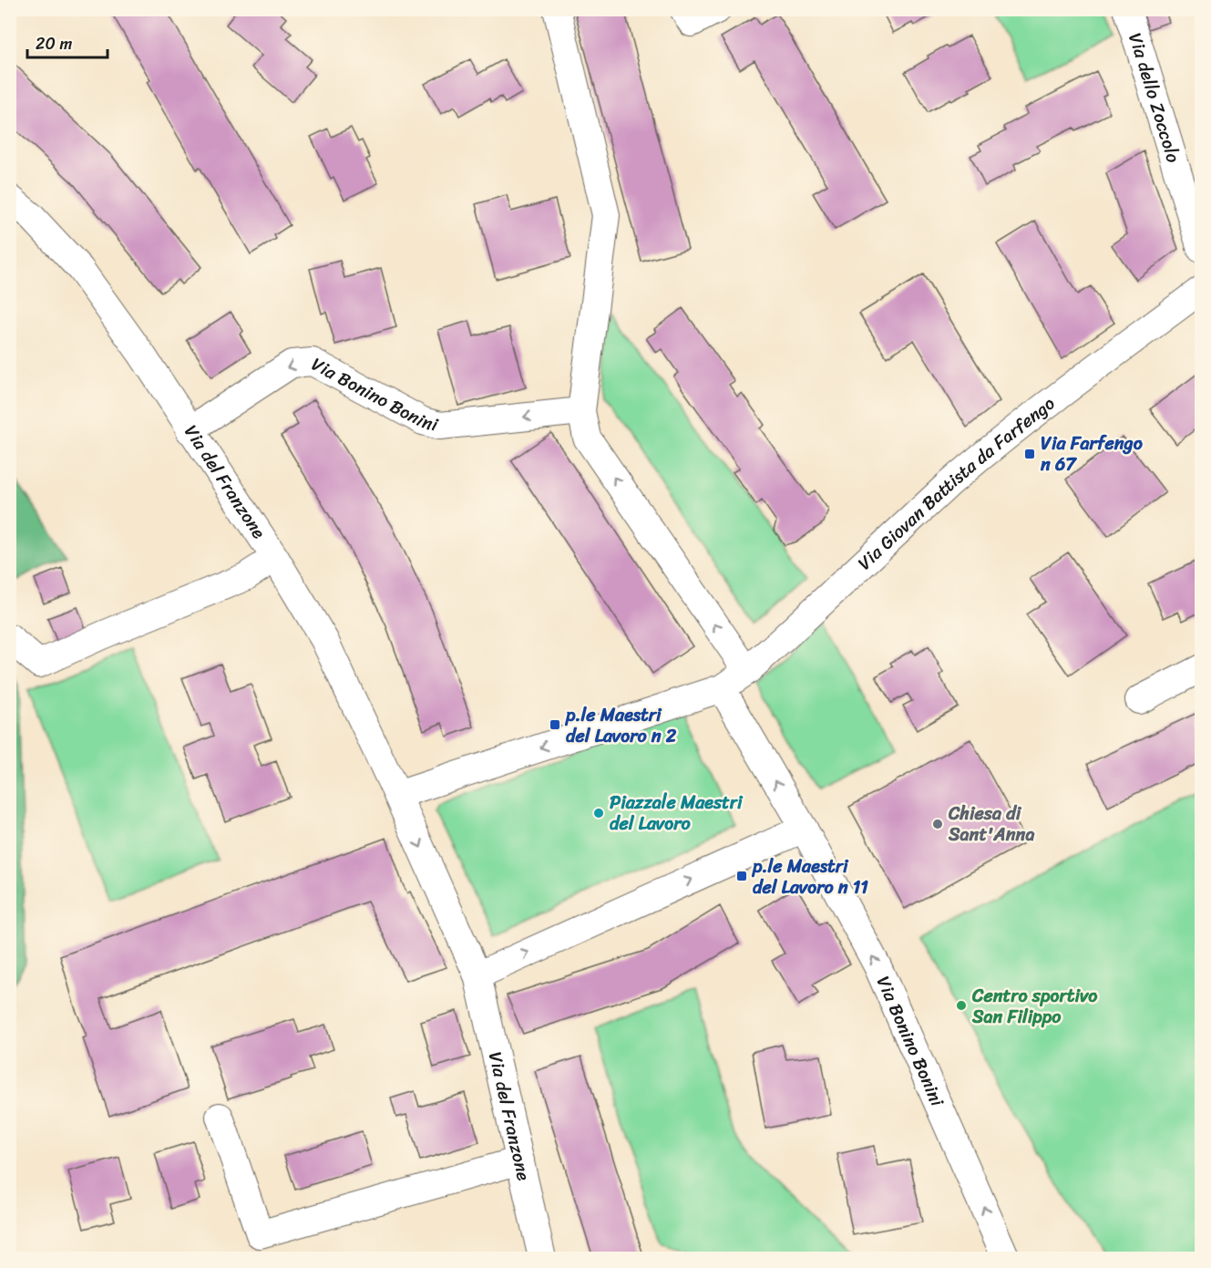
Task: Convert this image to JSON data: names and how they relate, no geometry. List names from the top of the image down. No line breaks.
{"streets":{"street":["Via dello Zoccolo","Via Bonino Bonini","Via del Franzone","Via Giovan Battista da Farfengo"]},"crossings":[["Via Bonino Bonini","Via del Franzone"]],"places":{"transit":["Via Farfengo n 67","p.le Maestri del Lavoro n 2","p.le Maestri del Lavoro n 11"],"other":["Piazzale Maestri del Lavoro","Chiesa di Sant'Anna","Centro sportivo San Filippo"]},"scale_bar":"20 m"}
